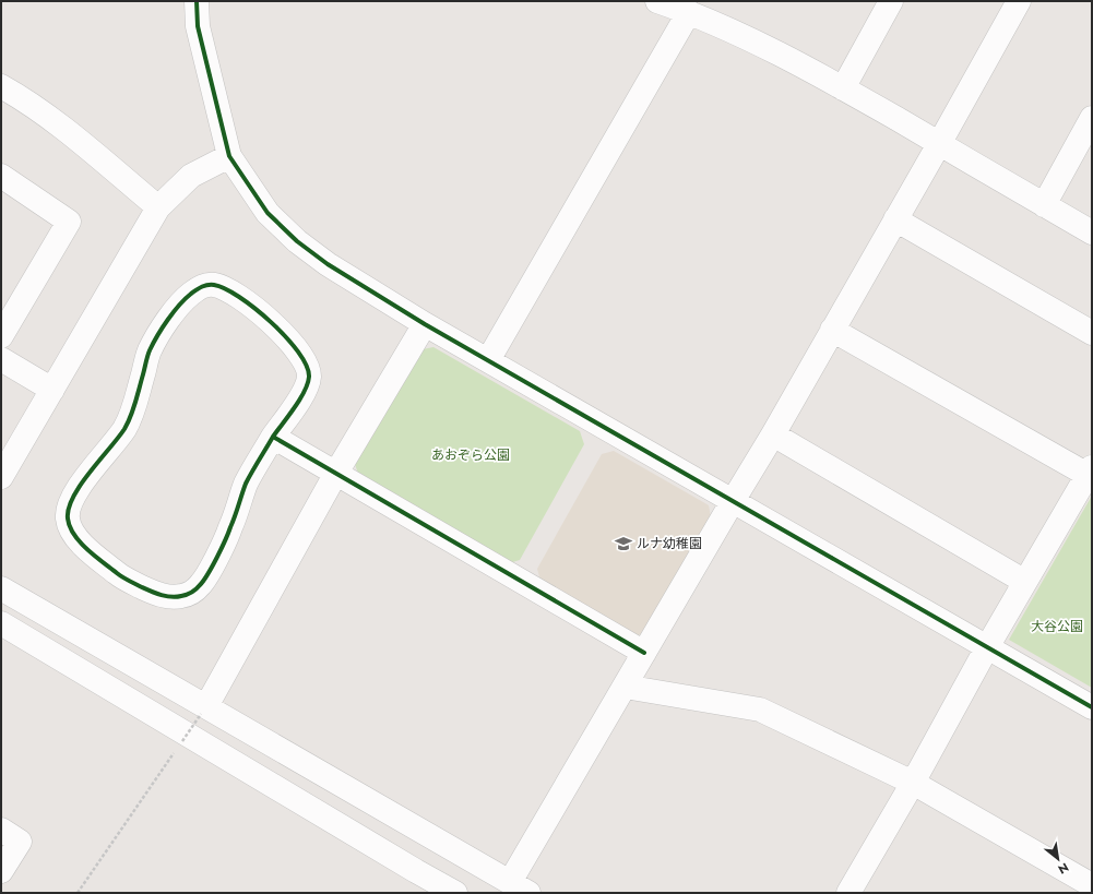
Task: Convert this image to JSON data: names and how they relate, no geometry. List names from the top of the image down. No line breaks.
{"parks":["あおぞら公園","大谷公園"],"places":{"school or university":["ルナ幼稚園"]},"north":"bottom right"}
